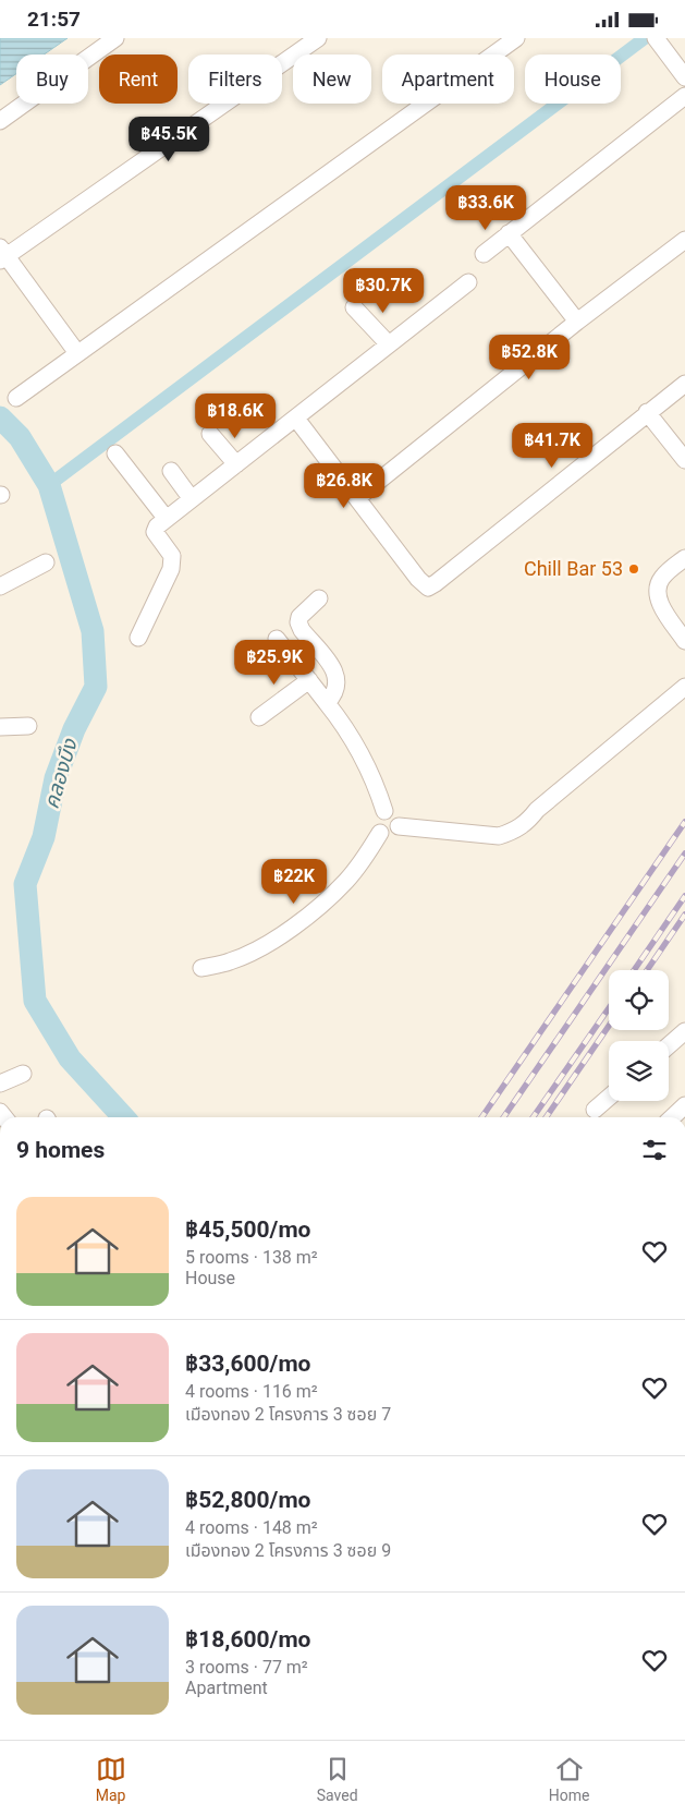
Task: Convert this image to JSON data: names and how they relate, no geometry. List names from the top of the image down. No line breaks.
{"water":["คลองบึง"],"places":["Chill Bar 53"],"page":{"status":"21:57","chip":["Buy","Rent","Filters","New","Apartment","House"],"price":["฿45.5K","฿33.6K","฿30.7K","฿52.8K","฿18.6K","฿41.7K","฿26.8K","฿25.9K","฿22K"],"heading":"9 homes","list":[{"name":"฿45,500/mo","note":"5 rooms · 138 m² · House"},{"name":"฿33,600/mo","note":"4 rooms · 116 m² · เมืองทอง 2 โครงการ 3 ซอย 7"},{"name":"฿52,800/mo","note":"4 rooms · 148 m² · เมืองทอง 2 โครงการ 3 ซอย 9"},{"name":"฿18,600/mo","note":"3 rooms · 77 m² · Apartment"}],"tabs":["Map","Saved","Home"]}}
